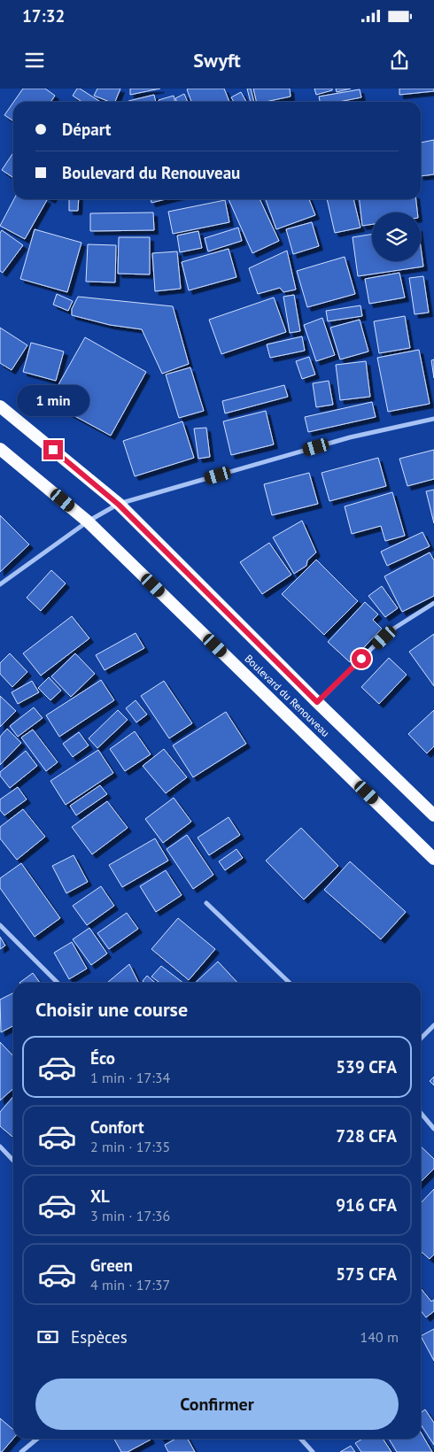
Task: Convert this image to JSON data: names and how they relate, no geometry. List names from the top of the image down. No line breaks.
{"streets":{"highway":["Boulevard du Renouveau"]},"page":{"status":"17:32","header":"Swyft","banner":["Départ","Boulevard du Renouveau"],"bubble":"1 min","heading":"Choisir une course","list":[{"name":"Éco","note":"1 min · 17:34","value":"539 CFA"},{"name":"Confort","note":"2 min · 17:35","value":"728 CFA"},{"name":"XL","note":"3 min · 17:36","value":"916 CFA"},{"name":"Green","note":"4 min · 17:37","value":"575 CFA"}],"pay":["Espèces","140 m"],"buttons":"Confirmer"}}
